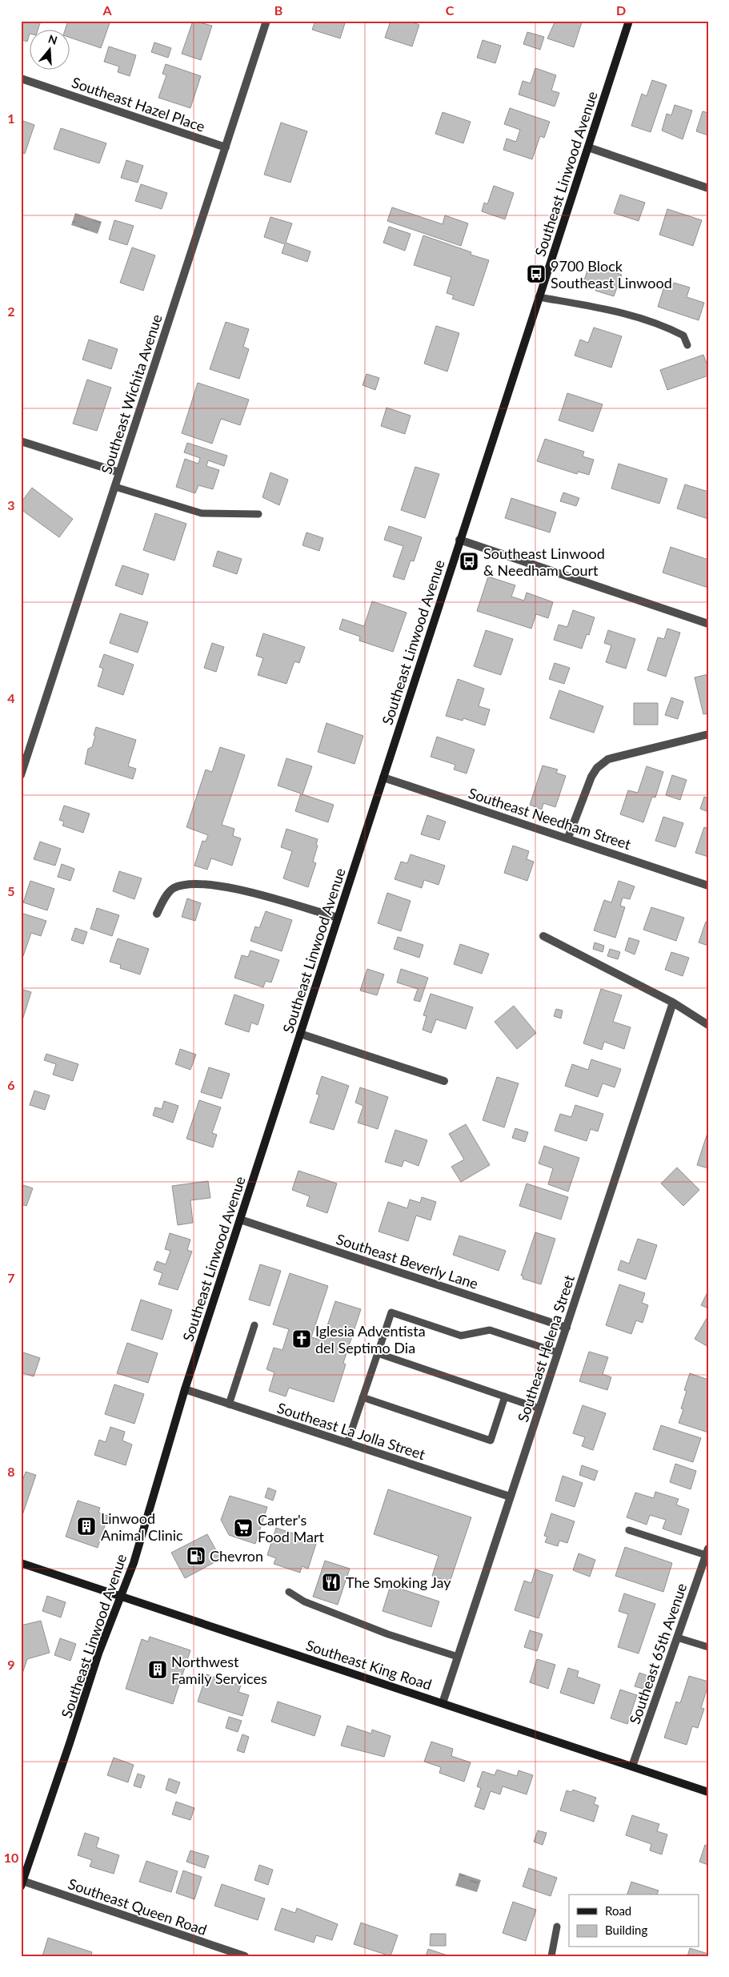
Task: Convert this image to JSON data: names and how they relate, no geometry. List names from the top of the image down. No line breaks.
{"streets":{"main road":["Southeast Linwood Avenue","Southeast King Road"],"street":["Southeast Hazel Place","Southeast Wichita Avenue","Southeast Needham Street","Southeast Beverly Lane","Southeast Helena Street","Southeast La Jolla Street","Southeast 65th Avenue","Southeast Queen Road"]},"crossings":[["Southeast Hazel Place","Southeast Wichita Avenue"],["Southeast Linwood Avenue","Southeast Needham Street"],["Southeast Linwood Avenue","Southeast Beverly Lane"],["Southeast Linwood Avenue","Southeast La Jolla Street"],["Southeast Linwood Avenue","Southeast King Road"],["Southeast Linwood Avenue","Southeast Queen Road"],["Southeast Beverly Lane","Southeast Helena Street"],["Southeast Helena Street","Southeast La Jolla Street"],["Southeast Helena Street","Southeast King Road"],["Southeast 65th Avenue","Southeast King Road"]],"places":{"bus stop":["9700 Block Southeast Linwood","Southeast Linwood & Needham Court"],"church":["Iglesia Adventista del Septimo Dia"],"building":["Linwood Animal Clinic","Northwest Family Services"],"supermarket":["Carter's Food Mart"],"fuel station":["Chevron"],"restaurant":["The Smoking Jay"]},"legend":["Road","Building"],"north":"top","grid":{"columns":["A","B","C","D"],"rows":["1","2","3","4","5","6","7","8","9","10"]}}
